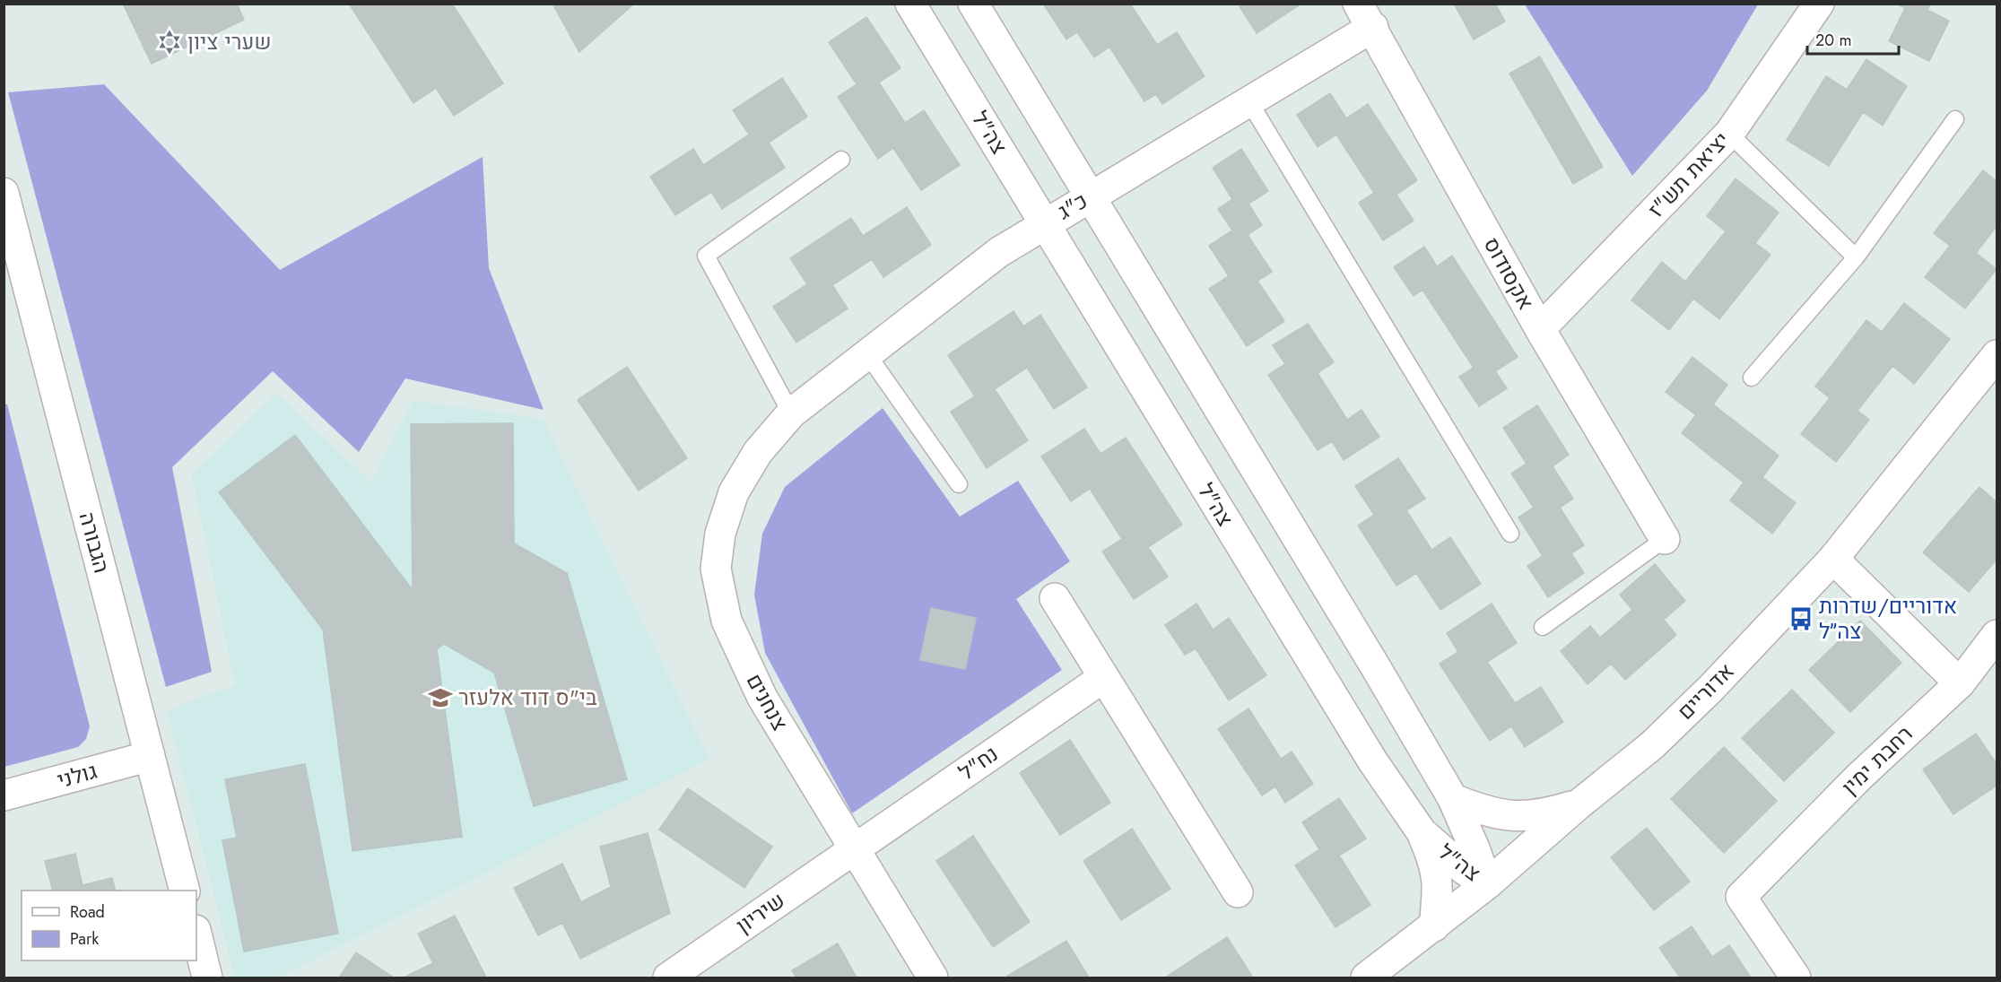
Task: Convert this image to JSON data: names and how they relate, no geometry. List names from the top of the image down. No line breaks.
{"streets":{"street":["צה\"ל","יציאת תש\"ז","כ\"ג","אקסודוס","הגבורה","אדוריים","צנחנים","רחבת ימין","נח\"ל","גולני","שיריון"]},"crossings":[["צה\"ל","כ\"ג"],["צה\"ל","אדוריים"],["יציאת תש\"ז","אקסודוס"],["כ\"ג","אקסודוס"],["כ\"ג","צנחנים"],["הגבורה","גולני"],["צנחנים","נח\"ל"],["צנחנים","שיריון"],["נח\"ל","שיריון"]],"places":{"synagogue":["שערי ציון"],"bus stop":["אדוריים/שדרות צה״ל"],"school or university":["בי\"ס דוד אלעזר"]},"legend":["Road","Park"],"scale_bar":"20 m"}
